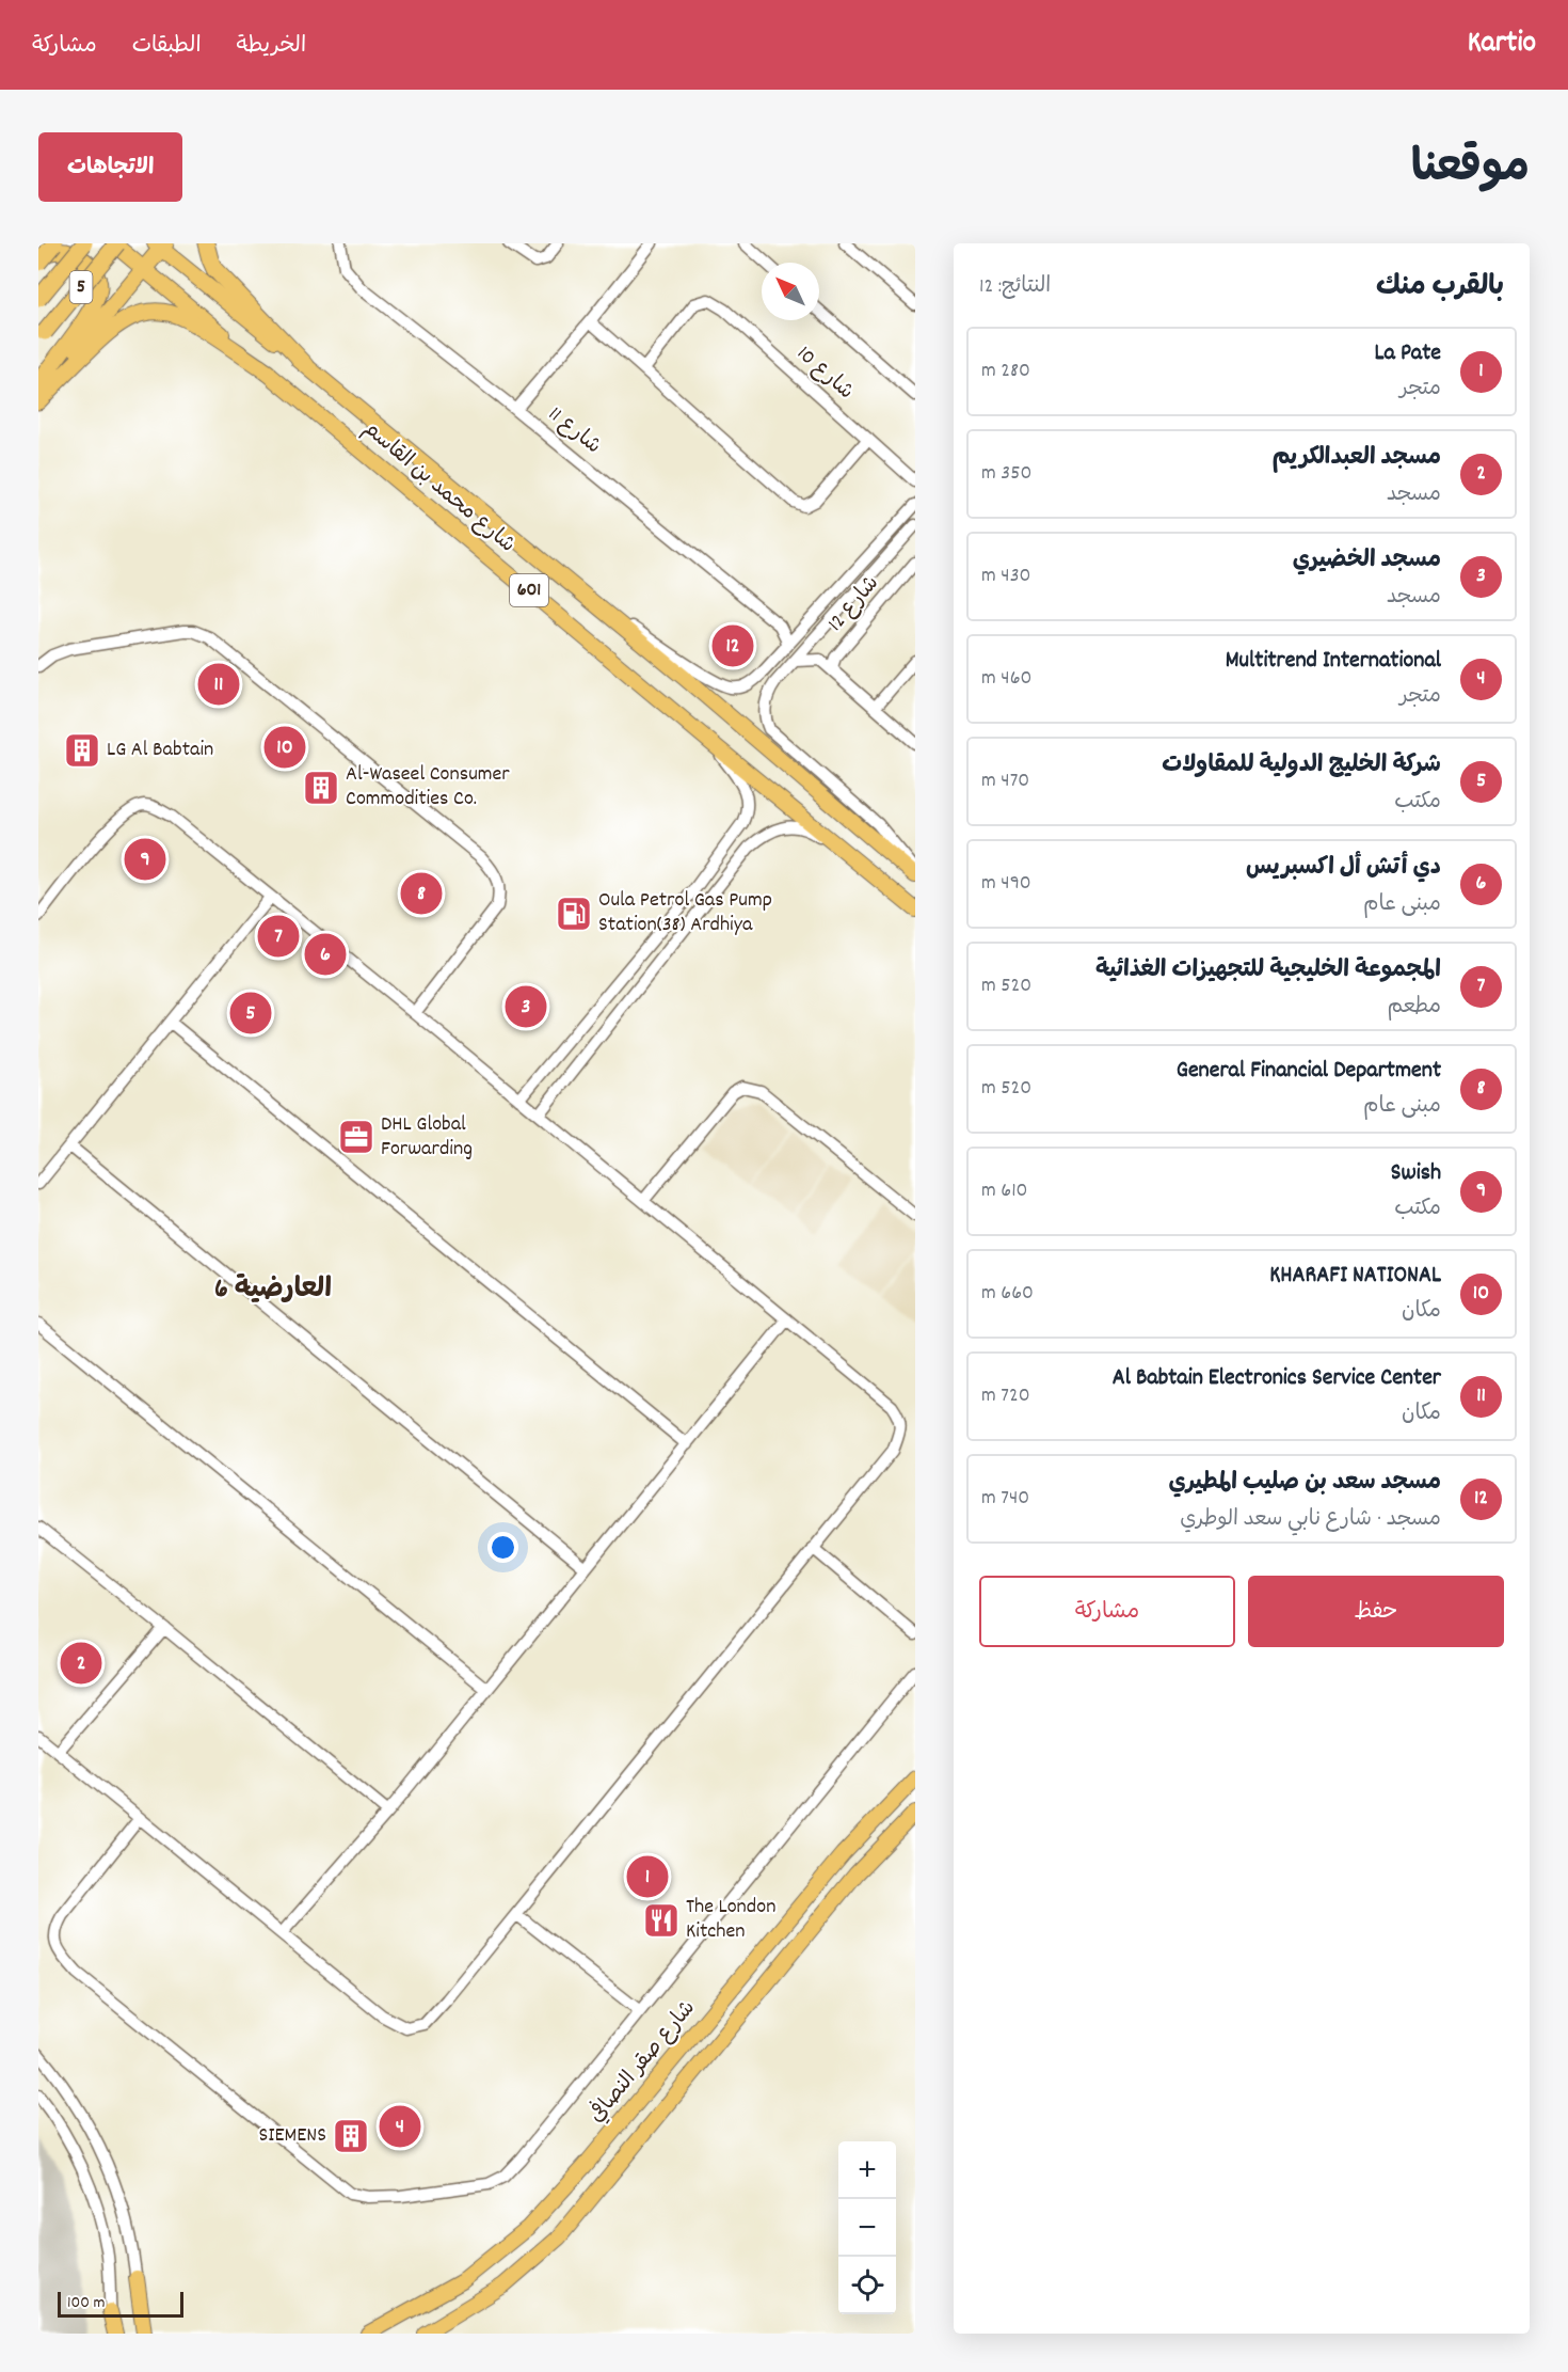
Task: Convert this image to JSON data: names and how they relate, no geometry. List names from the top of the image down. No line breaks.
{"streets":{"highway":["5"],"main road":["شارع محمد بن القاسم","601","شارع صقر النصافي"],"street":["شارع 10","شارع 11","شارع 12"]},"districts":["العارضية 6"],"places":{"building":["LG Al Babtain","Al-Waseel Consumer Commodities Co.","SIEMENS"],"fuel station":["Oula Petrol Gas Pump Station(38) Ardhiya"],"office":["DHL Global Forwarding"],"restaurant":["The London Kitchen"]},"scale_bar":"100 m","north":"top left","page":{"header":"Kartio","nav":["الخريطة","الطبقات","مشاركة"],"title":"موقعنا","buttons":["الاتجاهات",["حفظ","مشاركة"]],"heading":["بالقرب منك","النتائج: 12"],"list":[{"mark":"1","name":"La Pate","note":"متجر","value":"280 m"},{"mark":"2","name":"مسجد العبدالكريم","note":"مسجد","value":"350 m"},{"mark":"3","name":"مسجد الخضيري","note":"مسجد","value":"430 m"},{"mark":"4","name":"Multitrend International","note":"متجر","value":"460 m"},{"mark":"5","name":"شركة الخليج الدولية للمقاولات","note":"مكتب","value":"470 m"},{"mark":"6","name":"دي أتش أل اكسبريس","note":"مبنى عام","value":"490 m"},{"mark":"7","name":"المجموعة الخليجية للتجهيزات الغذائية","note":"مطعم","value":"520 m"},{"mark":"8","name":"General Financial Department","note":"مبنى عام","value":"520 m"},{"mark":"9","name":"Swish","note":"مكتب","value":"610 m"},{"mark":"10","name":"KHARAFI NATIONAL","note":"مكان","value":"660 m"},{"mark":"11","name":"Al Babtain Electronics Service Center","note":"مكان","value":"720 m"},{"mark":"12","name":"مسجد سعد بن صليب المطيري","note":"مسجد · شارع نابي سعد الوطري","value":"740 m"}],"pins":["12","11","10","9","8","7","6","3","5","2","1","4"],"map_buttons":["+","−"],"scale":"100 m"}}
